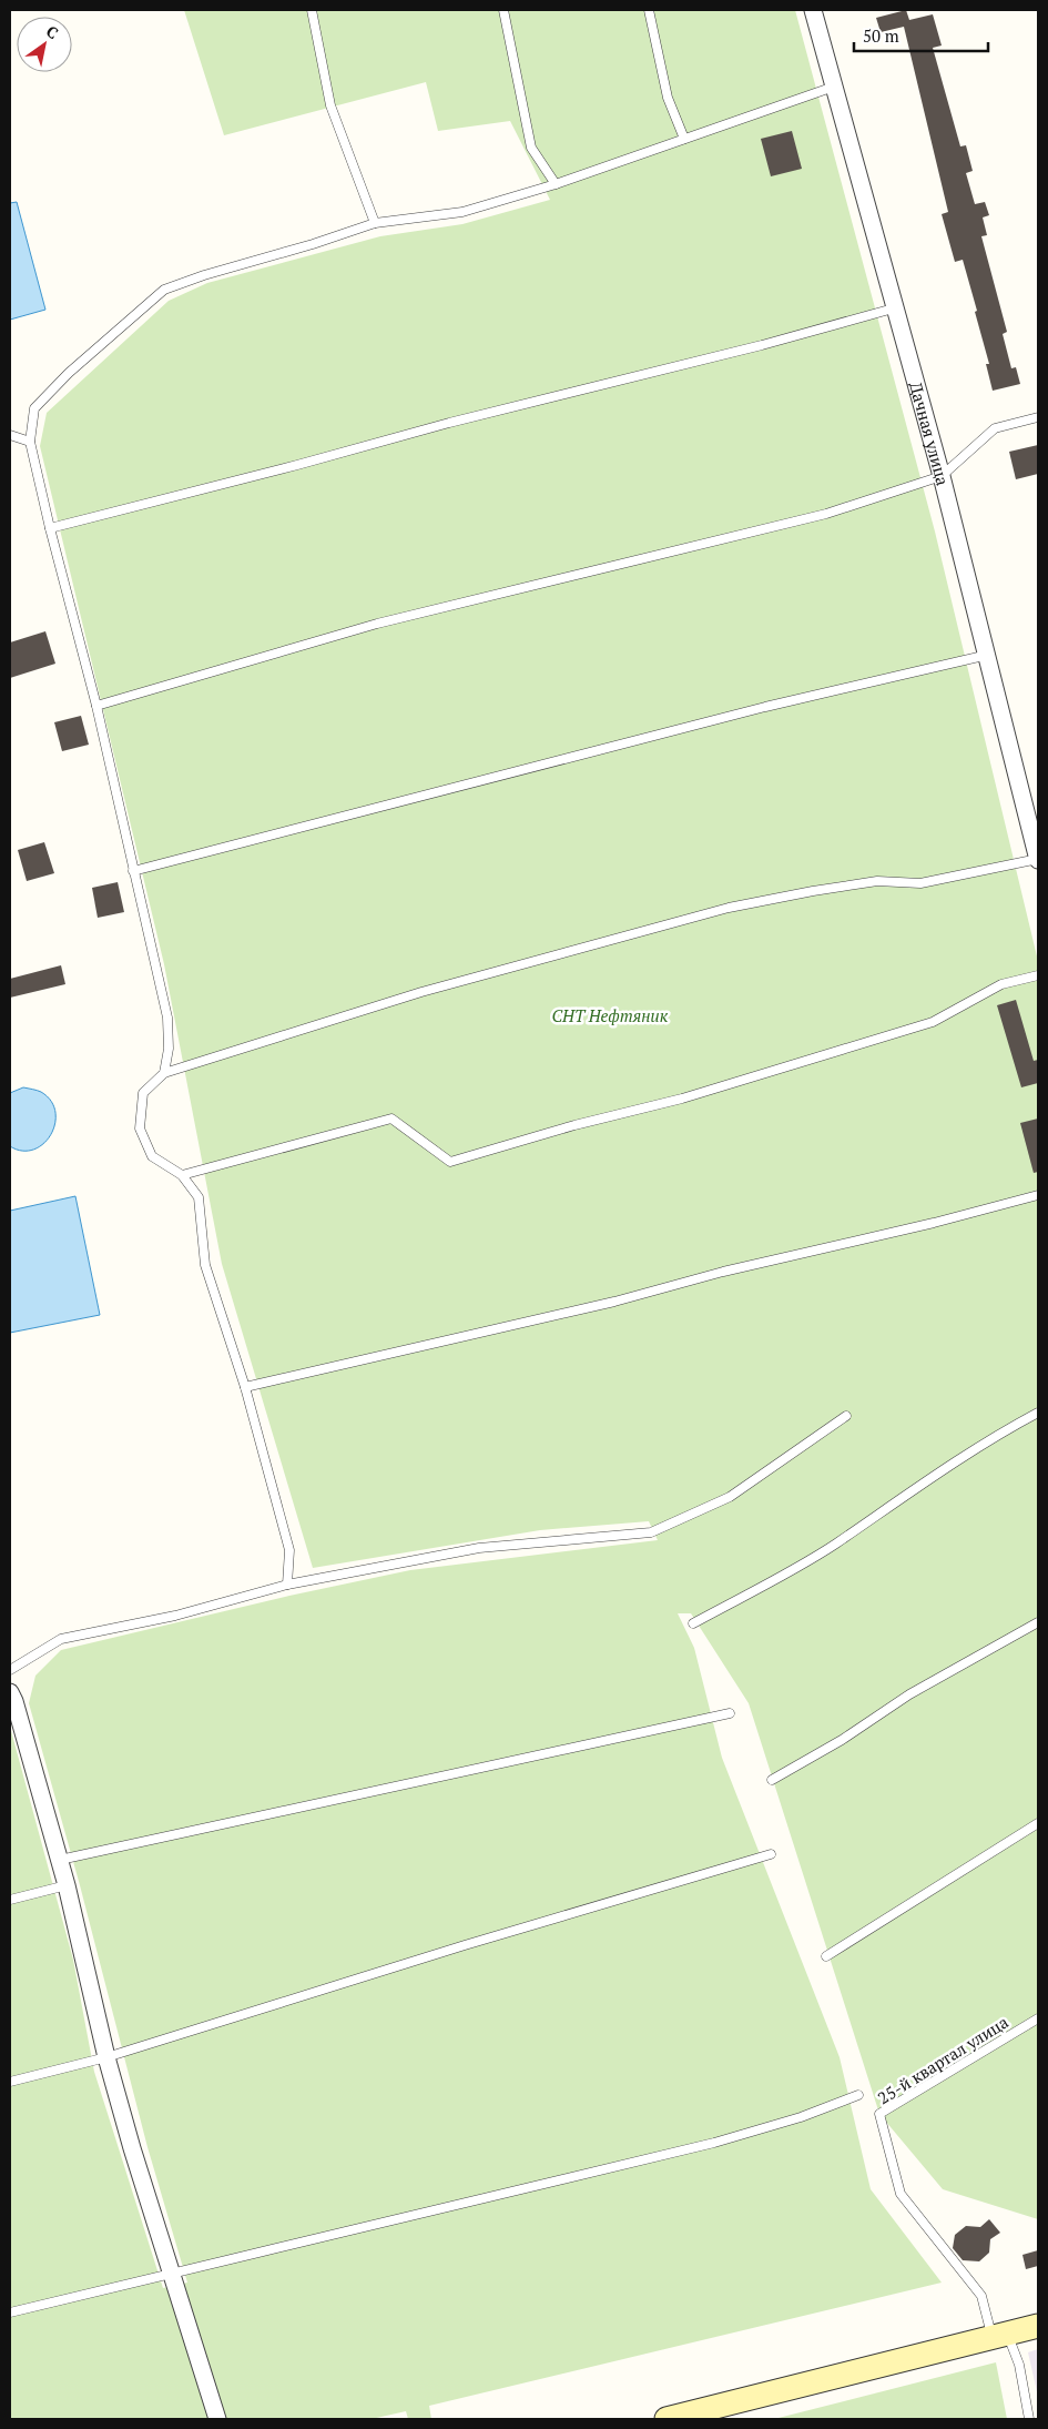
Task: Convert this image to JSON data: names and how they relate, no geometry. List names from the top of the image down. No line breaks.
{"streets":{"street":["Дачная улица"],"lane":["25-й квартал улица"]},"parks":["СНТ Нефтяник"],"scale_bar":"50 m","north":"top right"}
